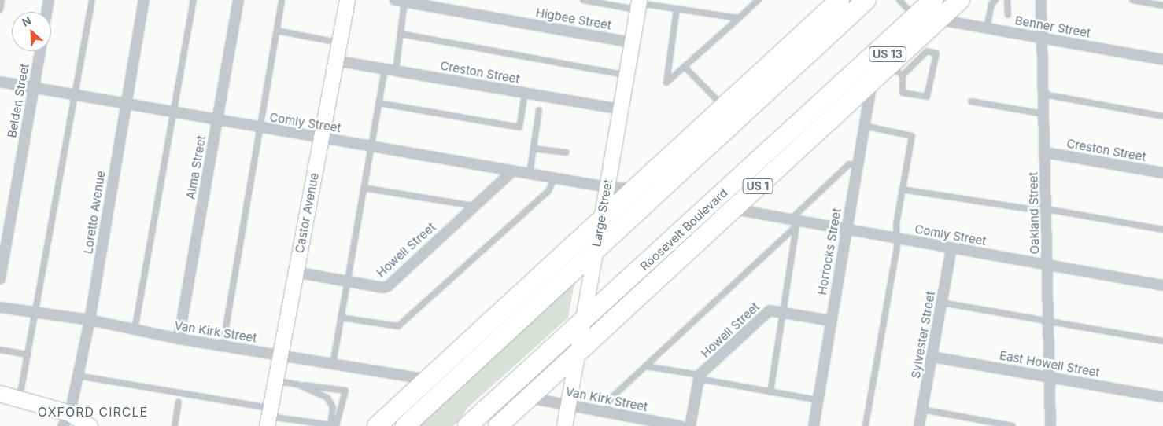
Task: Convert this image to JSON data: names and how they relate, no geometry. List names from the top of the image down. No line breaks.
{"streets":{"highway":["US 13","US 1","Roosevelt Boulevard"],"street":["Higbee Street","Benner Street","Creston Street","Belden Street","Comly Street","Alma Street","Loretto Avenue","Castor Avenue","Large Street","Oakland Street","Howell Street","Horrocks Street","Van Kirk Street","Sylvester Street","East Howell Street"]},"crossings":[["Higbee Street","Large Street"],["Benner Street","US 13"],["Benner Street","Oakland Street"],["Benner Street","Roosevelt Boulevard"],["US 13","Roosevelt Boulevard"],["Creston Street","Castor Avenue"],["Creston Street","Large Street"],["Creston Street","Oakland Street"],["Belden Street","Comly Street"],["Comly Street","Alma Street"],["Comly Street","Loretto Avenue"],["Comly Street","Castor Avenue"],["Comly Street","Large Street"],["Comly Street","Oakland Street"],["Comly Street","Roosevelt Boulevard"],["Comly Street","Howell Street"],["Comly Street","Horrocks Street"],["Comly Street","Sylvester Street"],["Alma Street","Van Kirk Street"],["Loretto Avenue","Van Kirk Street"],["Castor Avenue","Howell Street"],["Castor Avenue","Van Kirk Street"],["Large Street","Roosevelt Boulevard"],["Large Street","Van Kirk Street"],["Oakland Street","East Howell Street"],["Roosevelt Boulevard","Horrocks Street"],["Roosevelt Boulevard","Van Kirk Street"],["Howell Street","Horrocks Street"],["Sylvester Street","East Howell Street"]],"districts":["OXFORD CIRCLE"],"north":"top left"}
